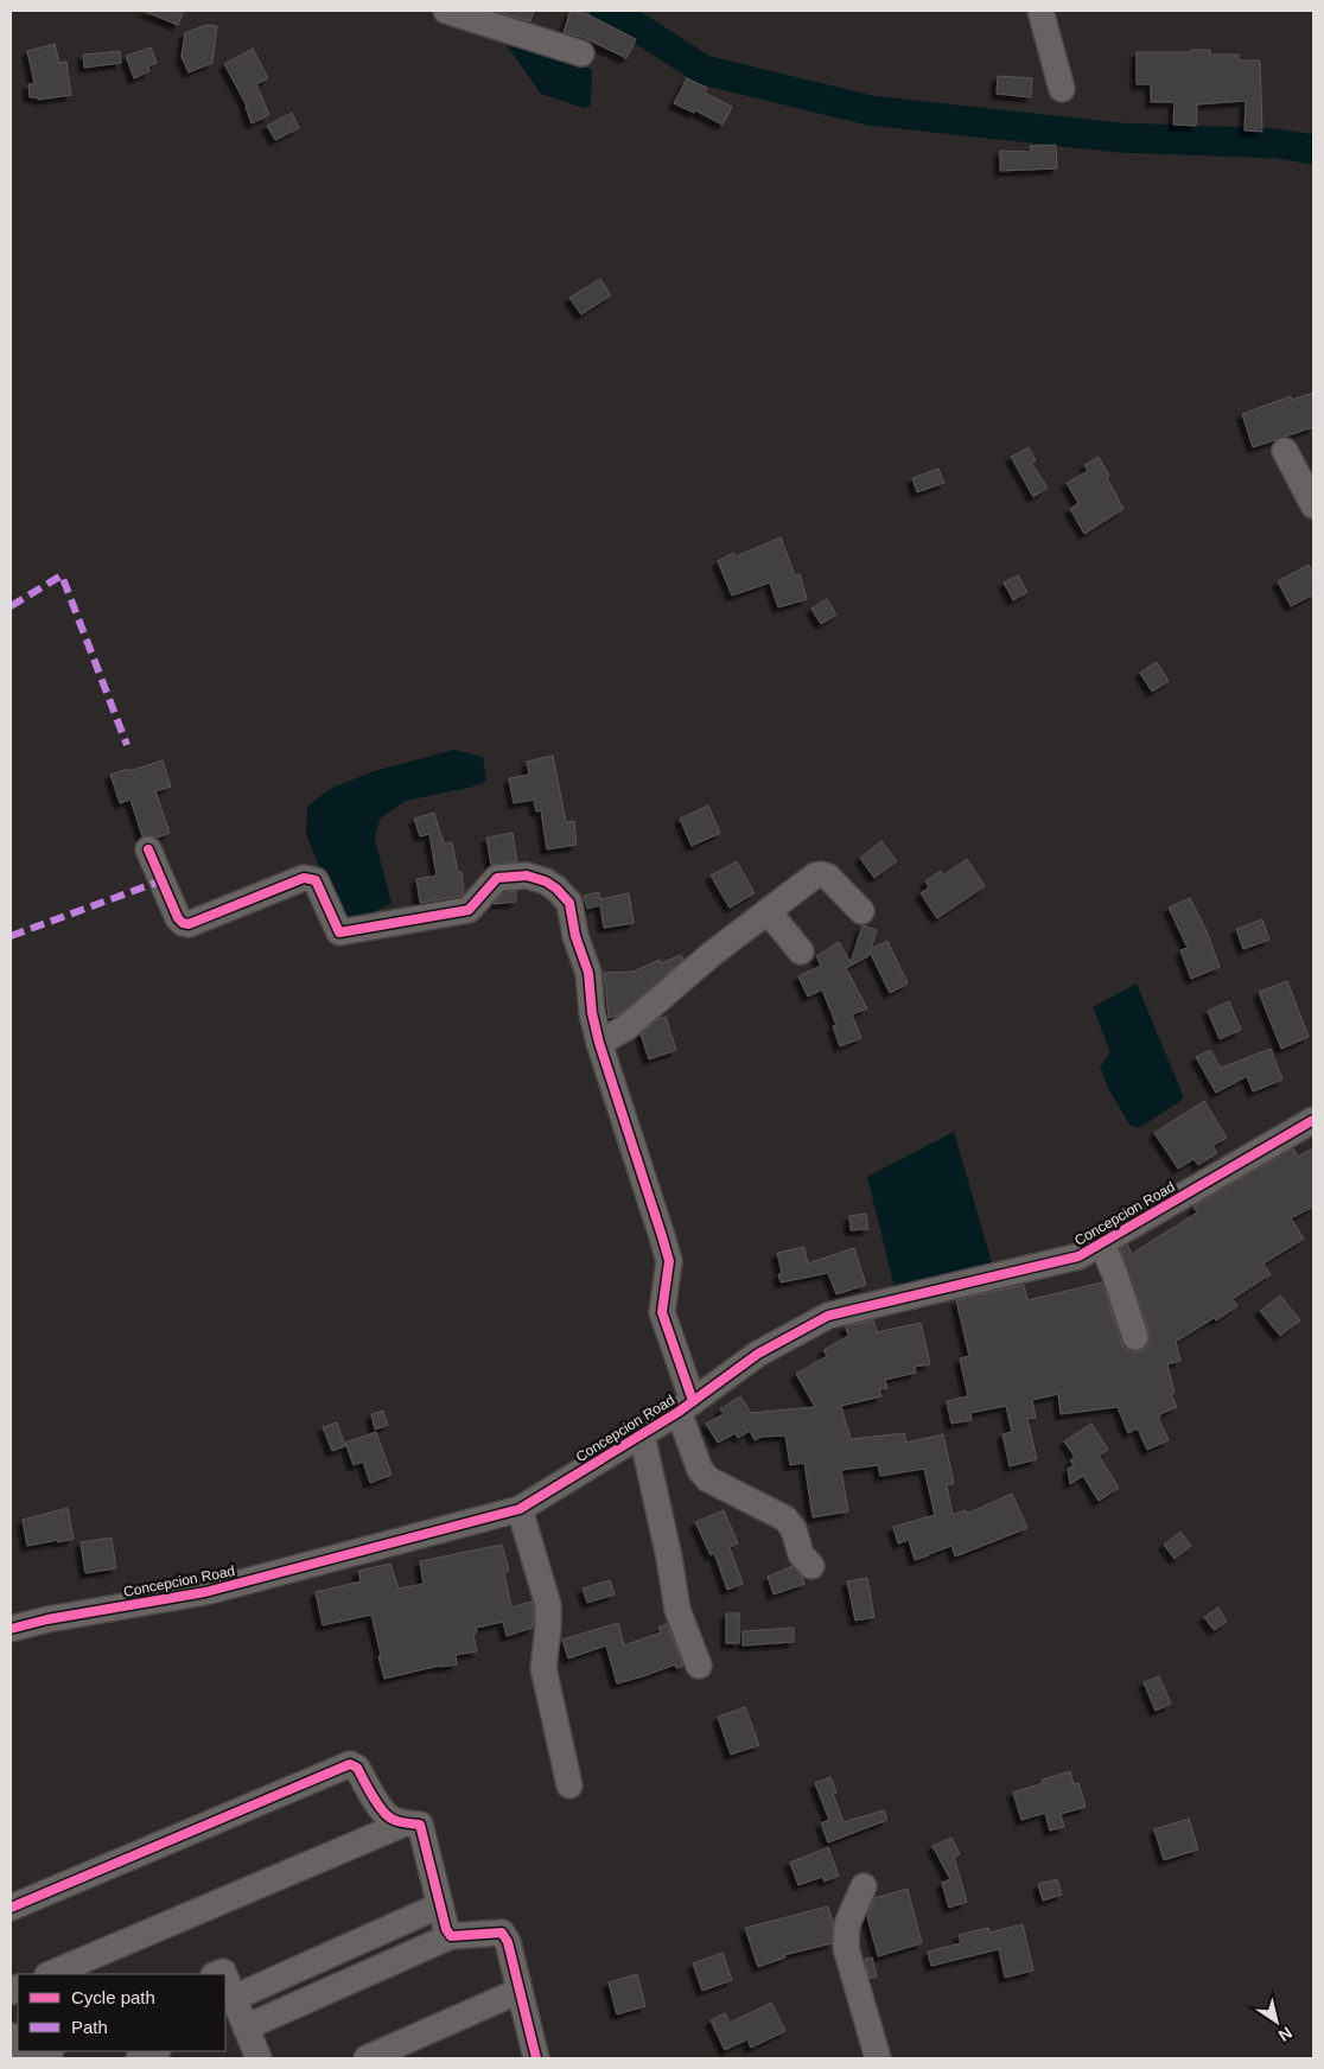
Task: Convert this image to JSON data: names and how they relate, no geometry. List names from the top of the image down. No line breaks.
{"streets":{"street":["Concepcion Road"]},"legend":["Cycle path","Path"],"north":"bottom right"}
